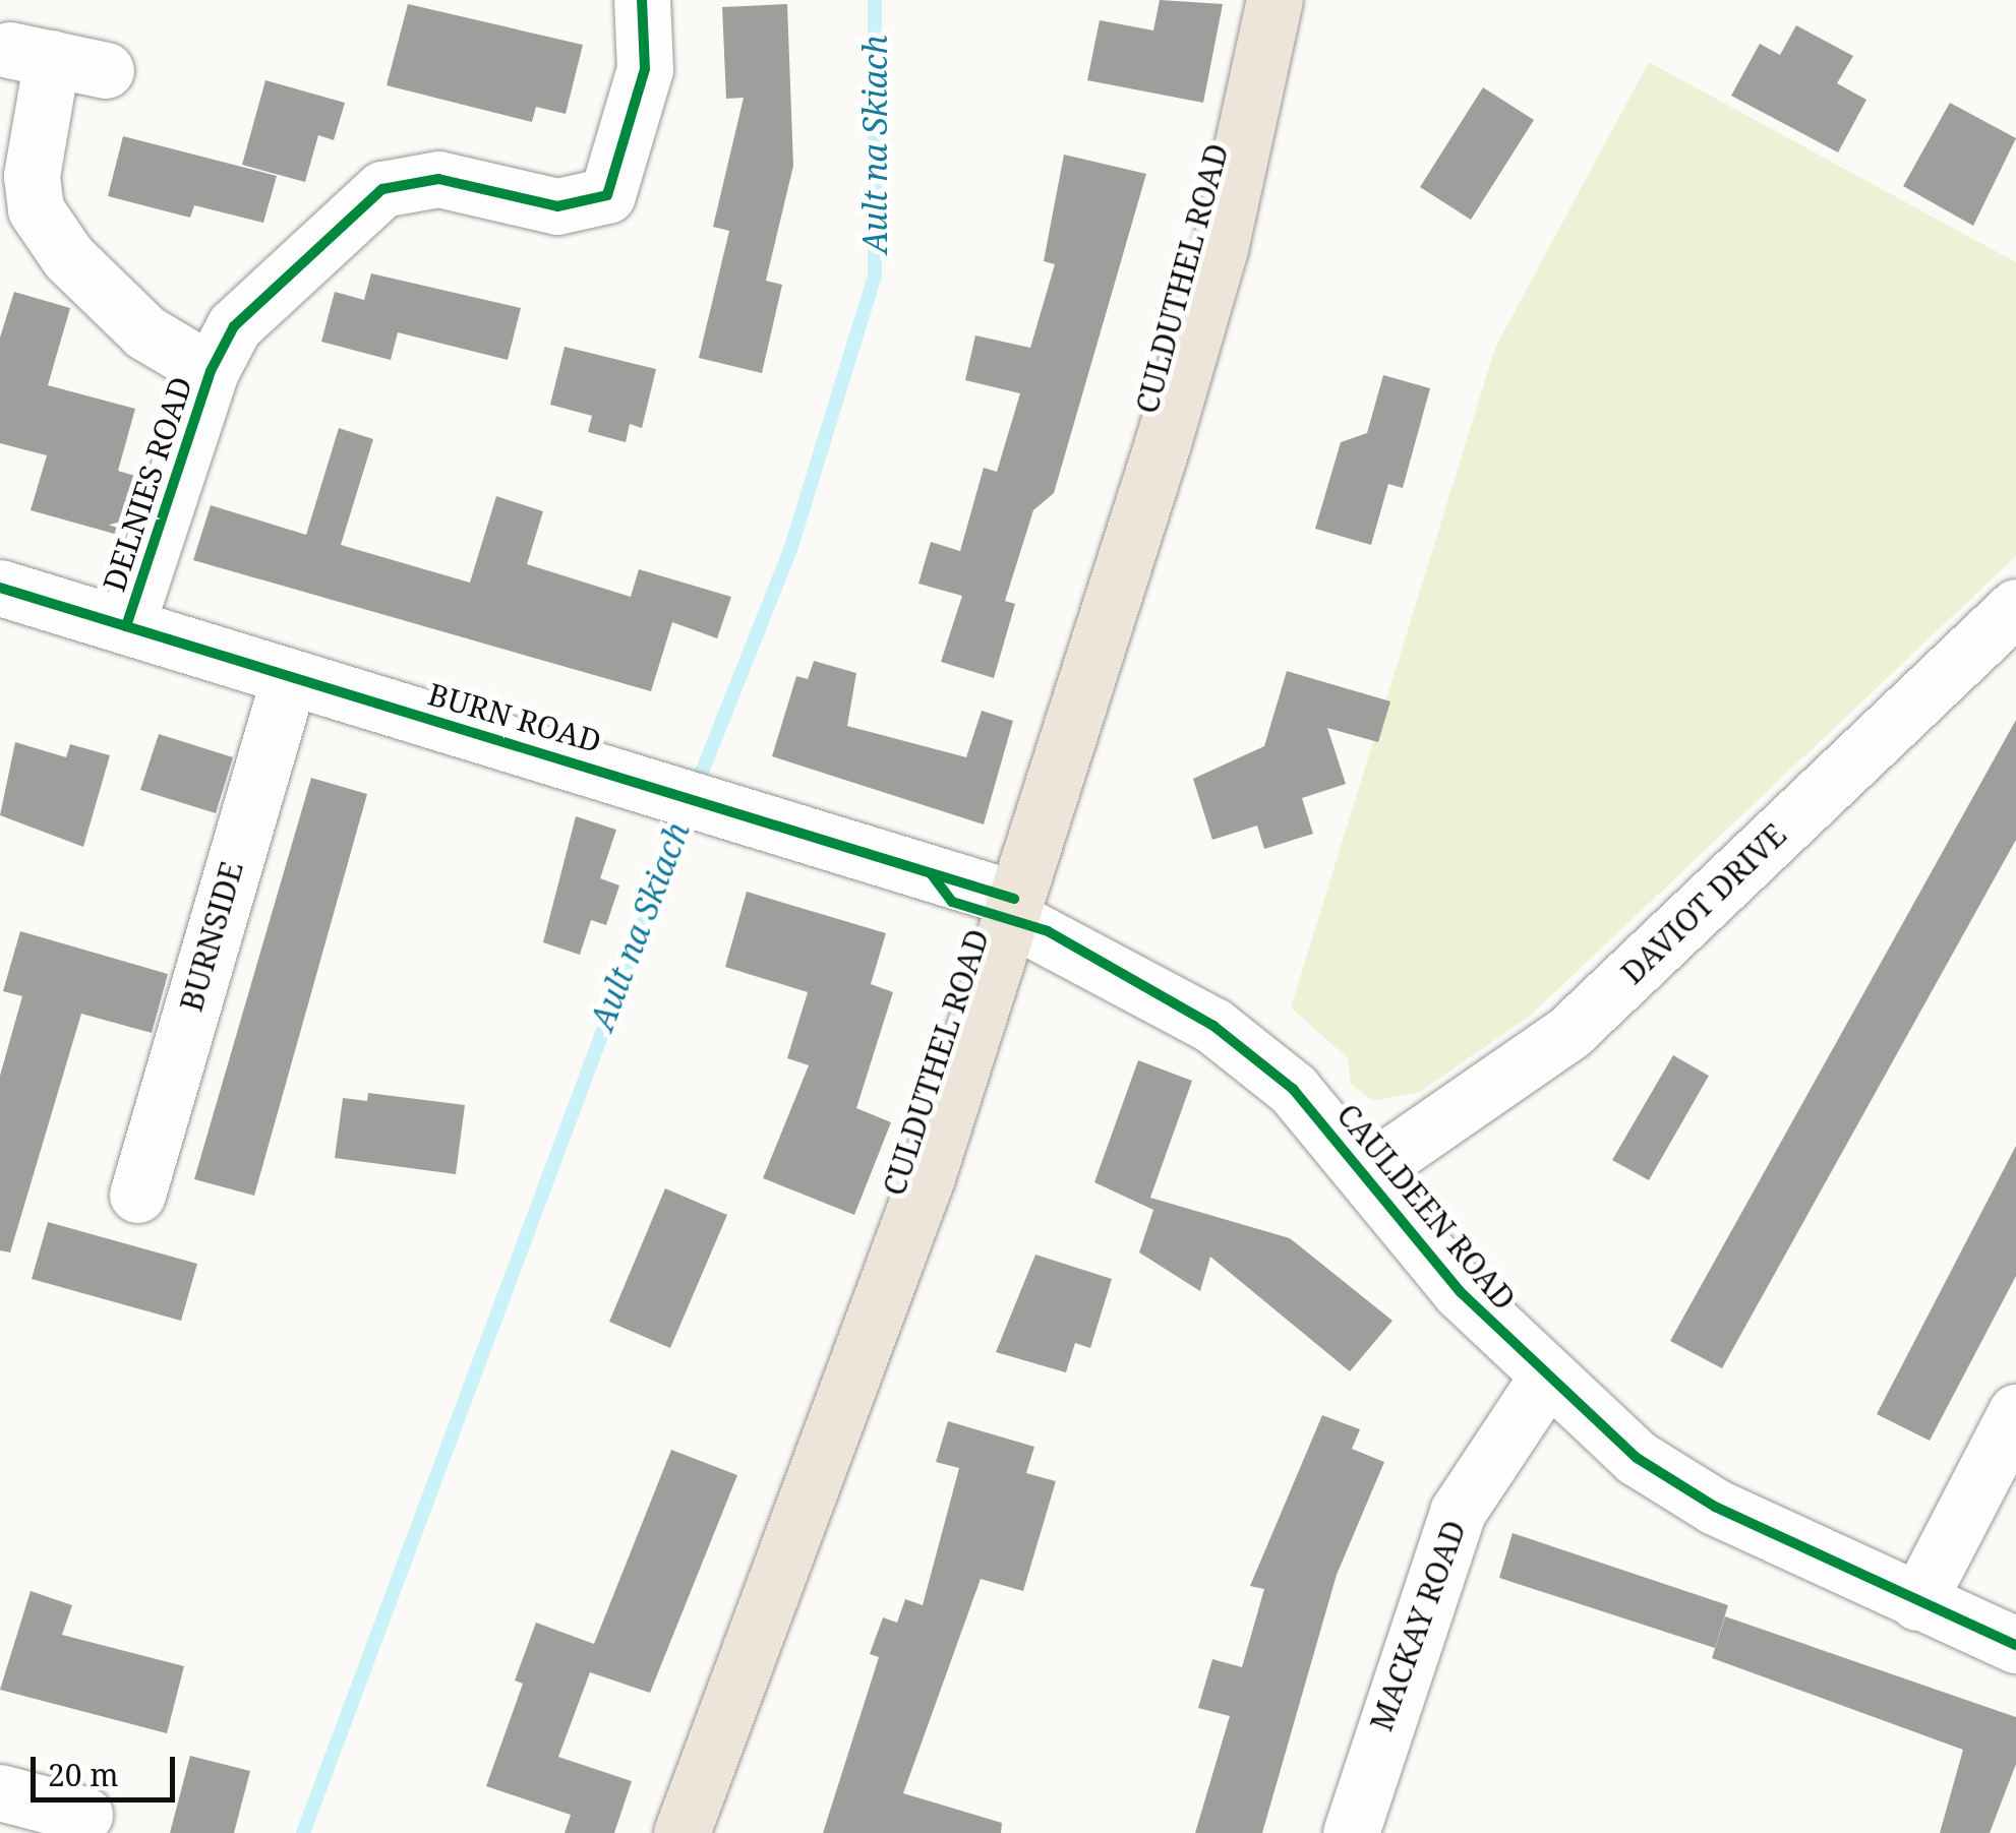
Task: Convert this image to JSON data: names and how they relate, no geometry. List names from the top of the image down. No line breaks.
{"streets":{"main road":["CULDUTHEL ROAD"],"street":["DELNIES ROAD","BURN ROAD","DAVIOT DRIVE","BURNSIDE","CAULDEEN ROAD","MACKAY ROAD"]},"crossings":[["CULDUTHEL ROAD","BURN ROAD"],["CULDUTHEL ROAD","CAULDEEN ROAD"],["DELNIES ROAD","BURN ROAD"],["BURN ROAD","BURNSIDE"],["BURN ROAD","CAULDEEN ROAD"],["DAVIOT DRIVE","CAULDEEN ROAD"],["CAULDEEN ROAD","MACKAY ROAD"]],"water":["Ault na Skiach"],"scale_bar":"20 m"}
